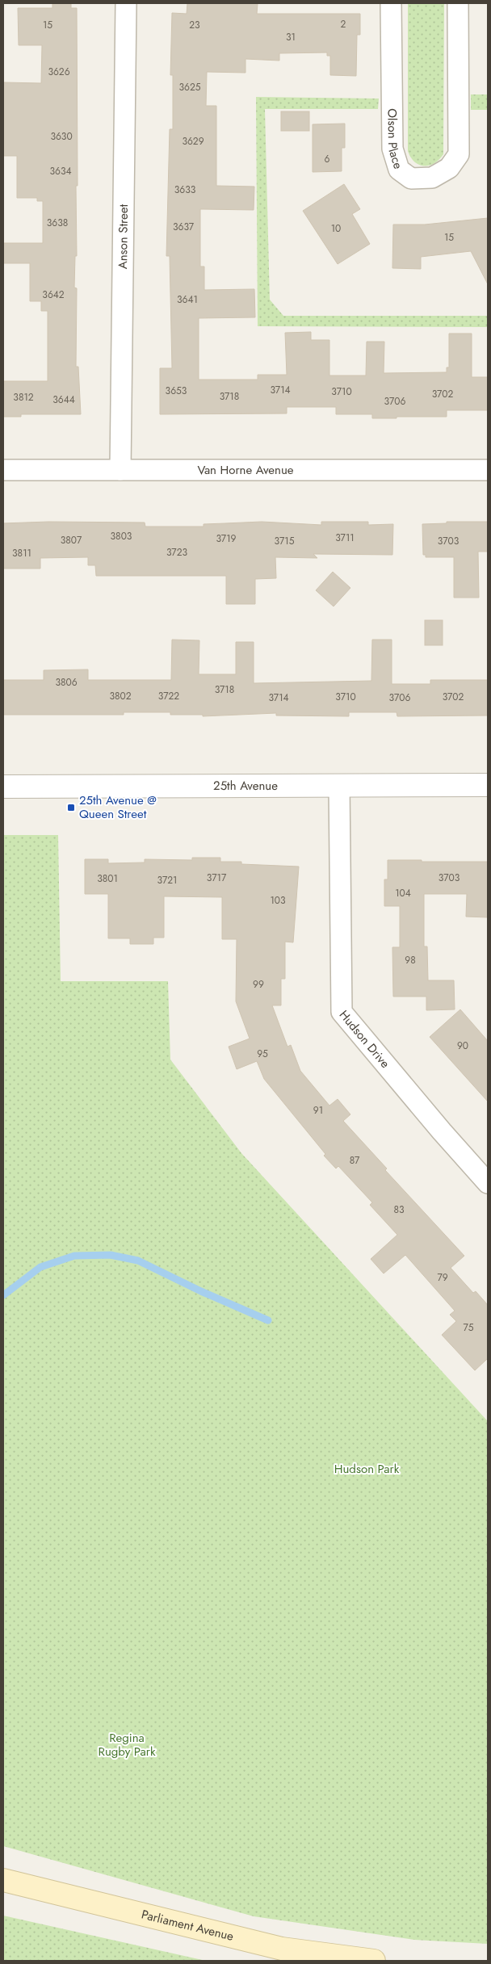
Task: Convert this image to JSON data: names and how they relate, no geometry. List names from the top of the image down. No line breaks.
{"streets":{"main road":["Parliament Avenue"],"street":["Olson Place","Anson Street","Van Horne Avenue","25th Avenue","Hudson Drive"]},"crossings":[["Anson Street","Van Horne Avenue"],["25th Avenue","Hudson Drive"]],"parks":["Hudson Park","Regina Rugby Park"],"places":{"transit":["25th Avenue @ Queen Street"]},"house_numbers":["2","15","23","31","3626","3625","3630","3629","6","3634","3633","3638","3637","10","15","3642","3641","3714","3653","3710","3702","3718","3812","3644","3706","3803","3711","3719","3807","3715","3703","3723","3811","3806","3718","3802","3722","3710","3702","3714","3706","3717","3703","3801","3721","104","103","98","99","90","95","91","87","83","79","75"]}
